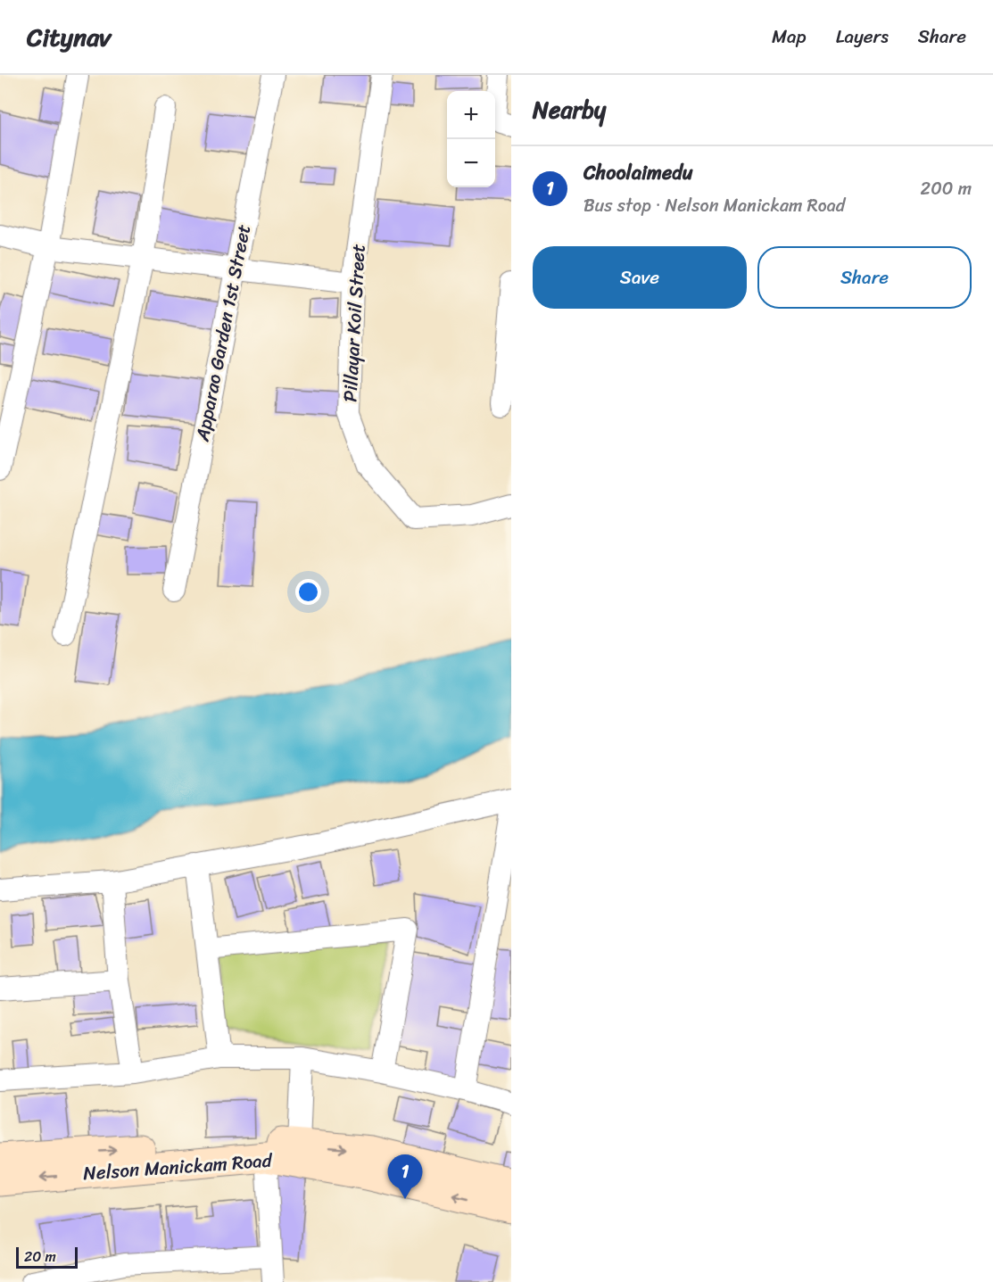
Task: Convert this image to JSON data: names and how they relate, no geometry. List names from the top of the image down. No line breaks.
{"streets":{"main road":["Nelson Manickam Road"],"street":["Pillayar Koil Street","Apparao Garden 1st Street"]},"scale_bar":"20 m","page":{"header":"Citynav","nav":["Map","Layers","Share"],"heading":"Nearby","map_buttons":["+","−"],"list":[{"mark":"1","name":"Choolaimedu","note":"Bus stop · Nelson Manickam Road","value":"200 m"}],"buttons":["Save","Share"],"pins":"1","scale":"20 m"}}
